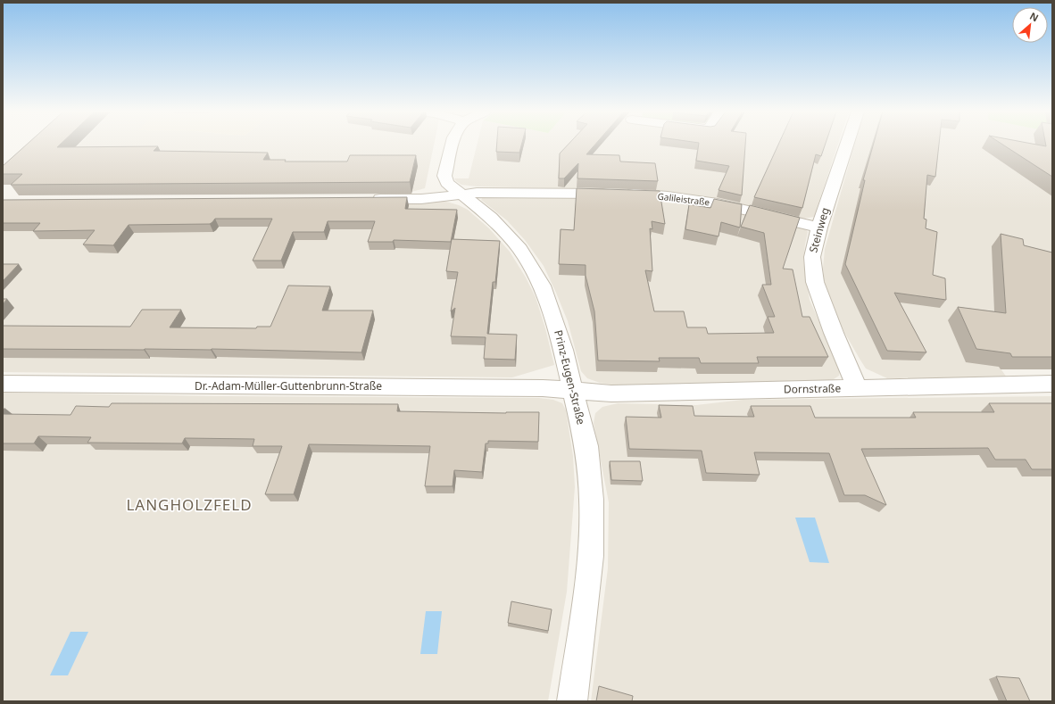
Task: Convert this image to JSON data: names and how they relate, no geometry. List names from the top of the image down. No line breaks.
{"streets":{"street":["Galileistraße","Steinweg","Prinz-Eugen-Straße","Dr.-Adam-Müller-Guttenbrunn-Straße","Dornstraße"]},"crossings":[["Galileistraße","Steinweg"],["Galileistraße","Prinz-Eugen-Straße"],["Steinweg","Dornstraße"],["Prinz-Eugen-Straße","Dr.-Adam-Müller-Guttenbrunn-Straße"],["Prinz-Eugen-Straße","Dornstraße"],["Dr.-Adam-Müller-Guttenbrunn-Straße","Dornstraße"]],"districts":["LANGHOLZFELD"],"north":"top right"}
